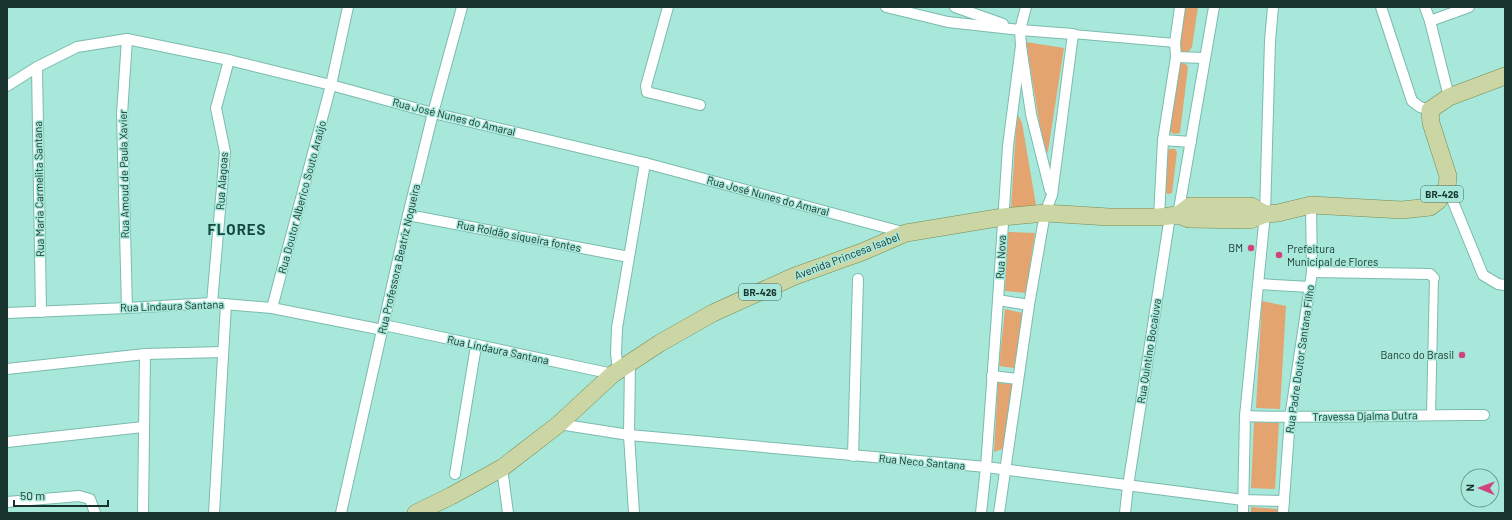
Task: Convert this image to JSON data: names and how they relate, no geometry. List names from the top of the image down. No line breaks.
{"streets":{"main road":["BR-426","Avenida Princesa Isabel"],"street":["Rua José Nunes do Amaral","Rua Amoud de Paula Xavier","Rua Alagoas","Rua Maria Carmelita Santana","Rua Doutor Alberico Souto Araújo","Rua Roldão siqueira fontes","Rua Nova","Rua Professora Beatriz Nogueira","Rua Lindaura Santana","Rua Quintino Bocaiuva","Rua Padre Doutor Santana Filho","Travessa Djalma Dutra","Rua Neco Santana"]},"crossings":[["Rua José Nunes do Amaral","Rua Amoud de Paula Xavier"],["Rua José Nunes do Amaral","Rua Alagoas"],["Rua José Nunes do Amaral","Rua Maria Carmelita Santana"],["Rua José Nunes do Amaral","Rua Doutor Alberico Souto Araújo"],["Rua José Nunes do Amaral","Avenida Princesa Isabel"],["Rua José Nunes do Amaral","Rua Professora Beatriz Nogueira"],["Rua Amoud de Paula Xavier","Rua Lindaura Santana"],["Rua Alagoas","Rua Lindaura Santana"],["Rua Maria Carmelita Santana","Rua Lindaura Santana"],["BR-426","Avenida Princesa Isabel"],["Rua Doutor Alberico Souto Araújo","Rua Lindaura Santana"],["Rua Roldão siqueira fontes","Rua Professora Beatriz Nogueira"],["Avenida Princesa Isabel","Rua Nova"],["Avenida Princesa Isabel","Rua Lindaura Santana"],["Avenida Princesa Isabel","Rua Quintino Bocaiuva"],["Avenida Princesa Isabel","Rua Padre Doutor Santana Filho"],["Avenida Princesa Isabel","Rua Neco Santana"],["Rua Nova","Rua Neco Santana"],["Rua Professora Beatriz Nogueira","Rua Lindaura Santana"],["Rua Quintino Bocaiuva","Rua Neco Santana"],["Rua Padre Doutor Santana Filho","Travessa Djalma Dutra"],["Rua Padre Doutor Santana Filho","Rua Neco Santana"]],"districts":["FLORES"],"places":["BM","Prefeitura Municipal de Flores","Banco do Brasil"],"scale_bar":"50 m","north":"left"}
